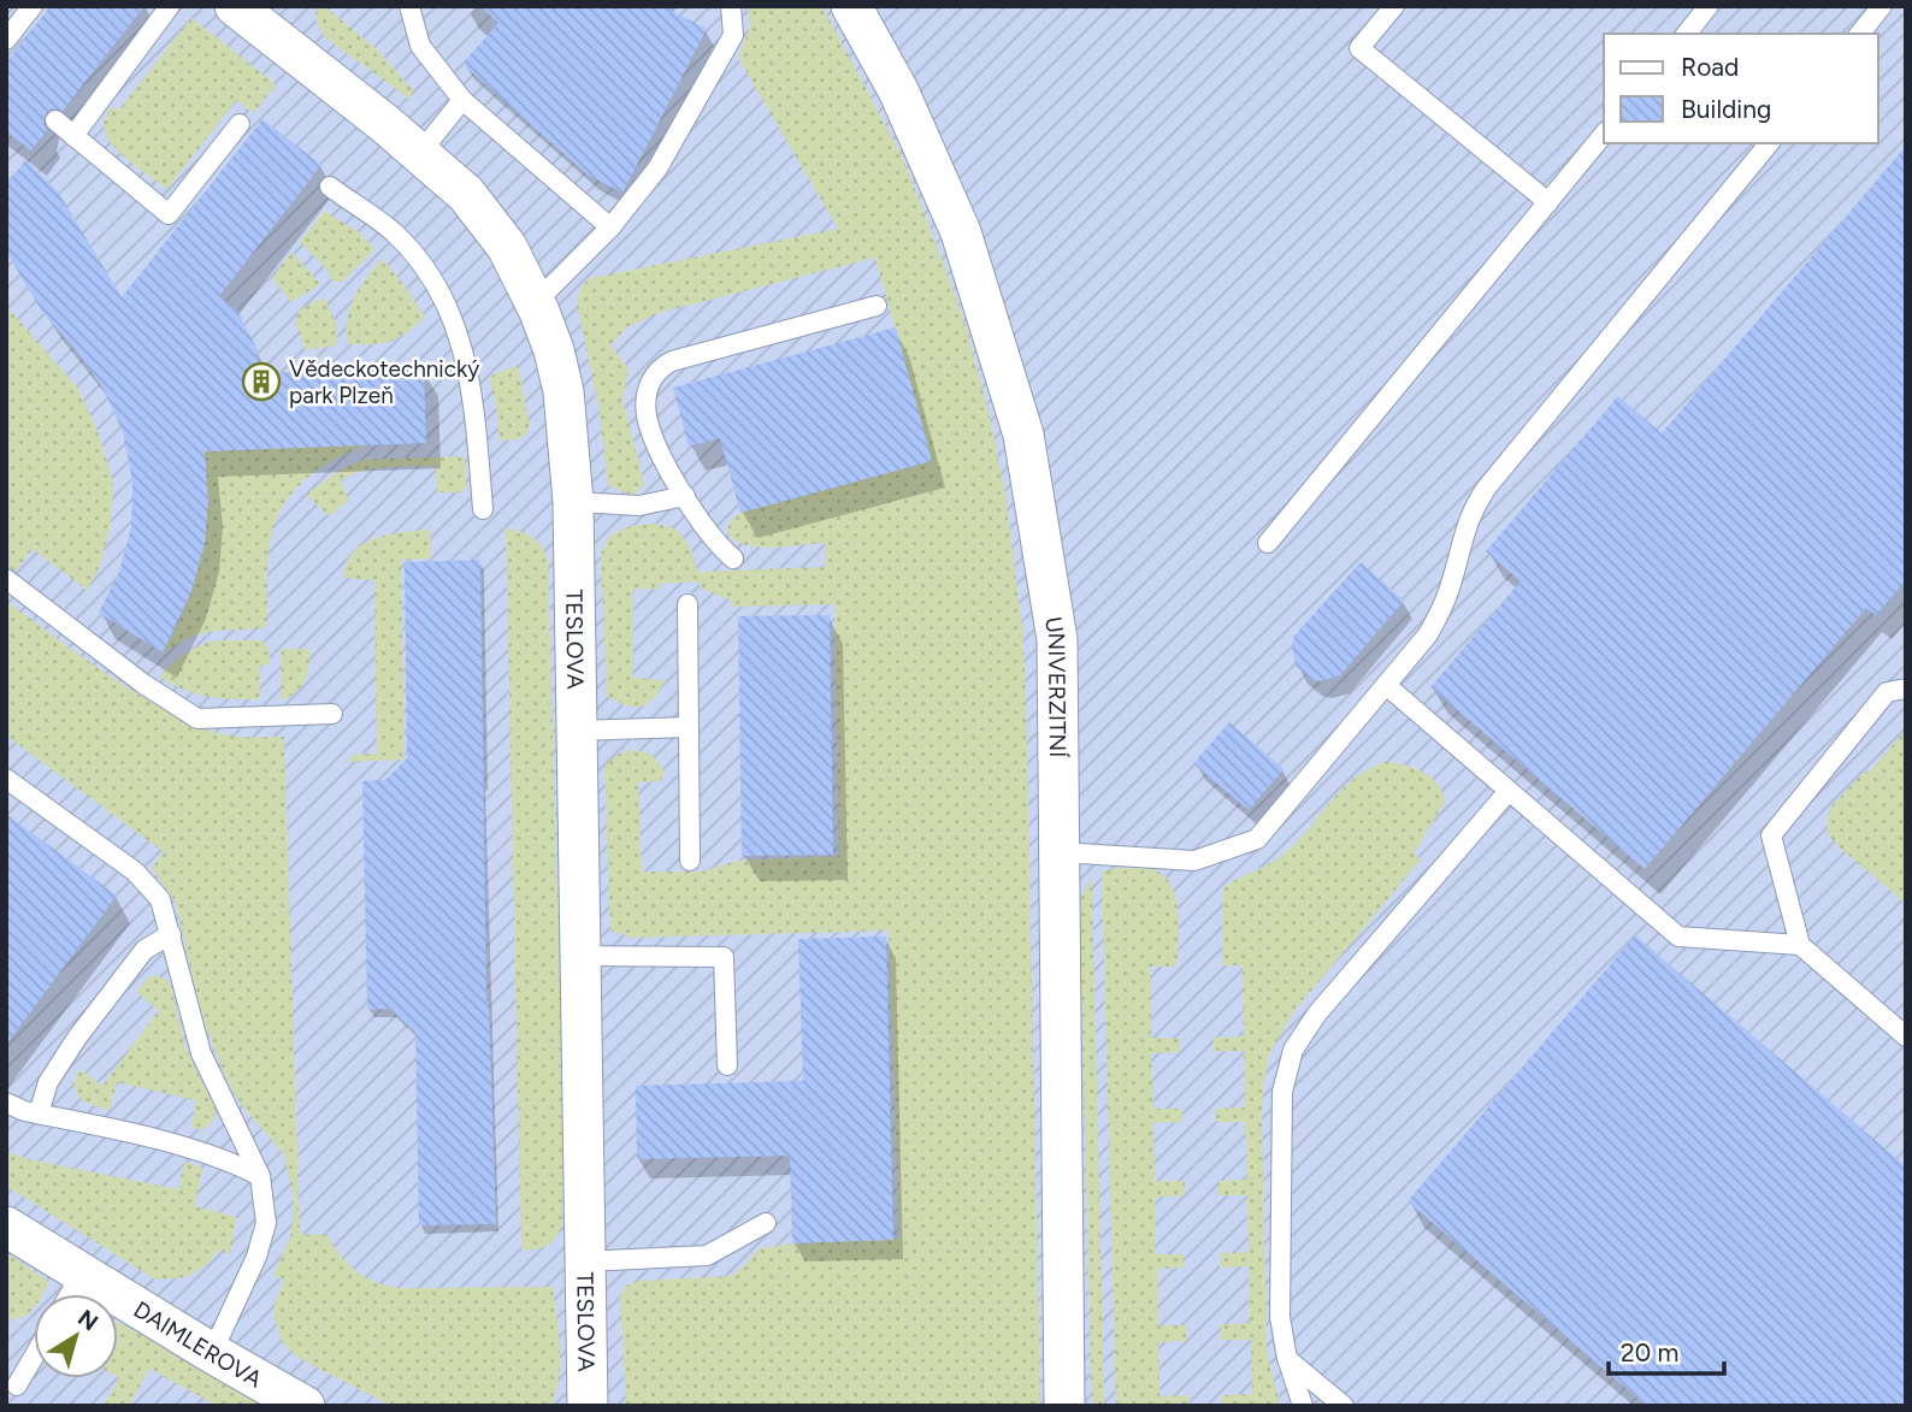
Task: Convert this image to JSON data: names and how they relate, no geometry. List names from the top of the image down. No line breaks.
{"streets":{"street":["TESLOVA","UNIVERZITNÍ","DAIMLEROVA"]},"places":{"building":["Vědeckotechnický park Plzeň"]},"legend":["Road","Building"],"scale_bar":"20 m","north":"top right"}
